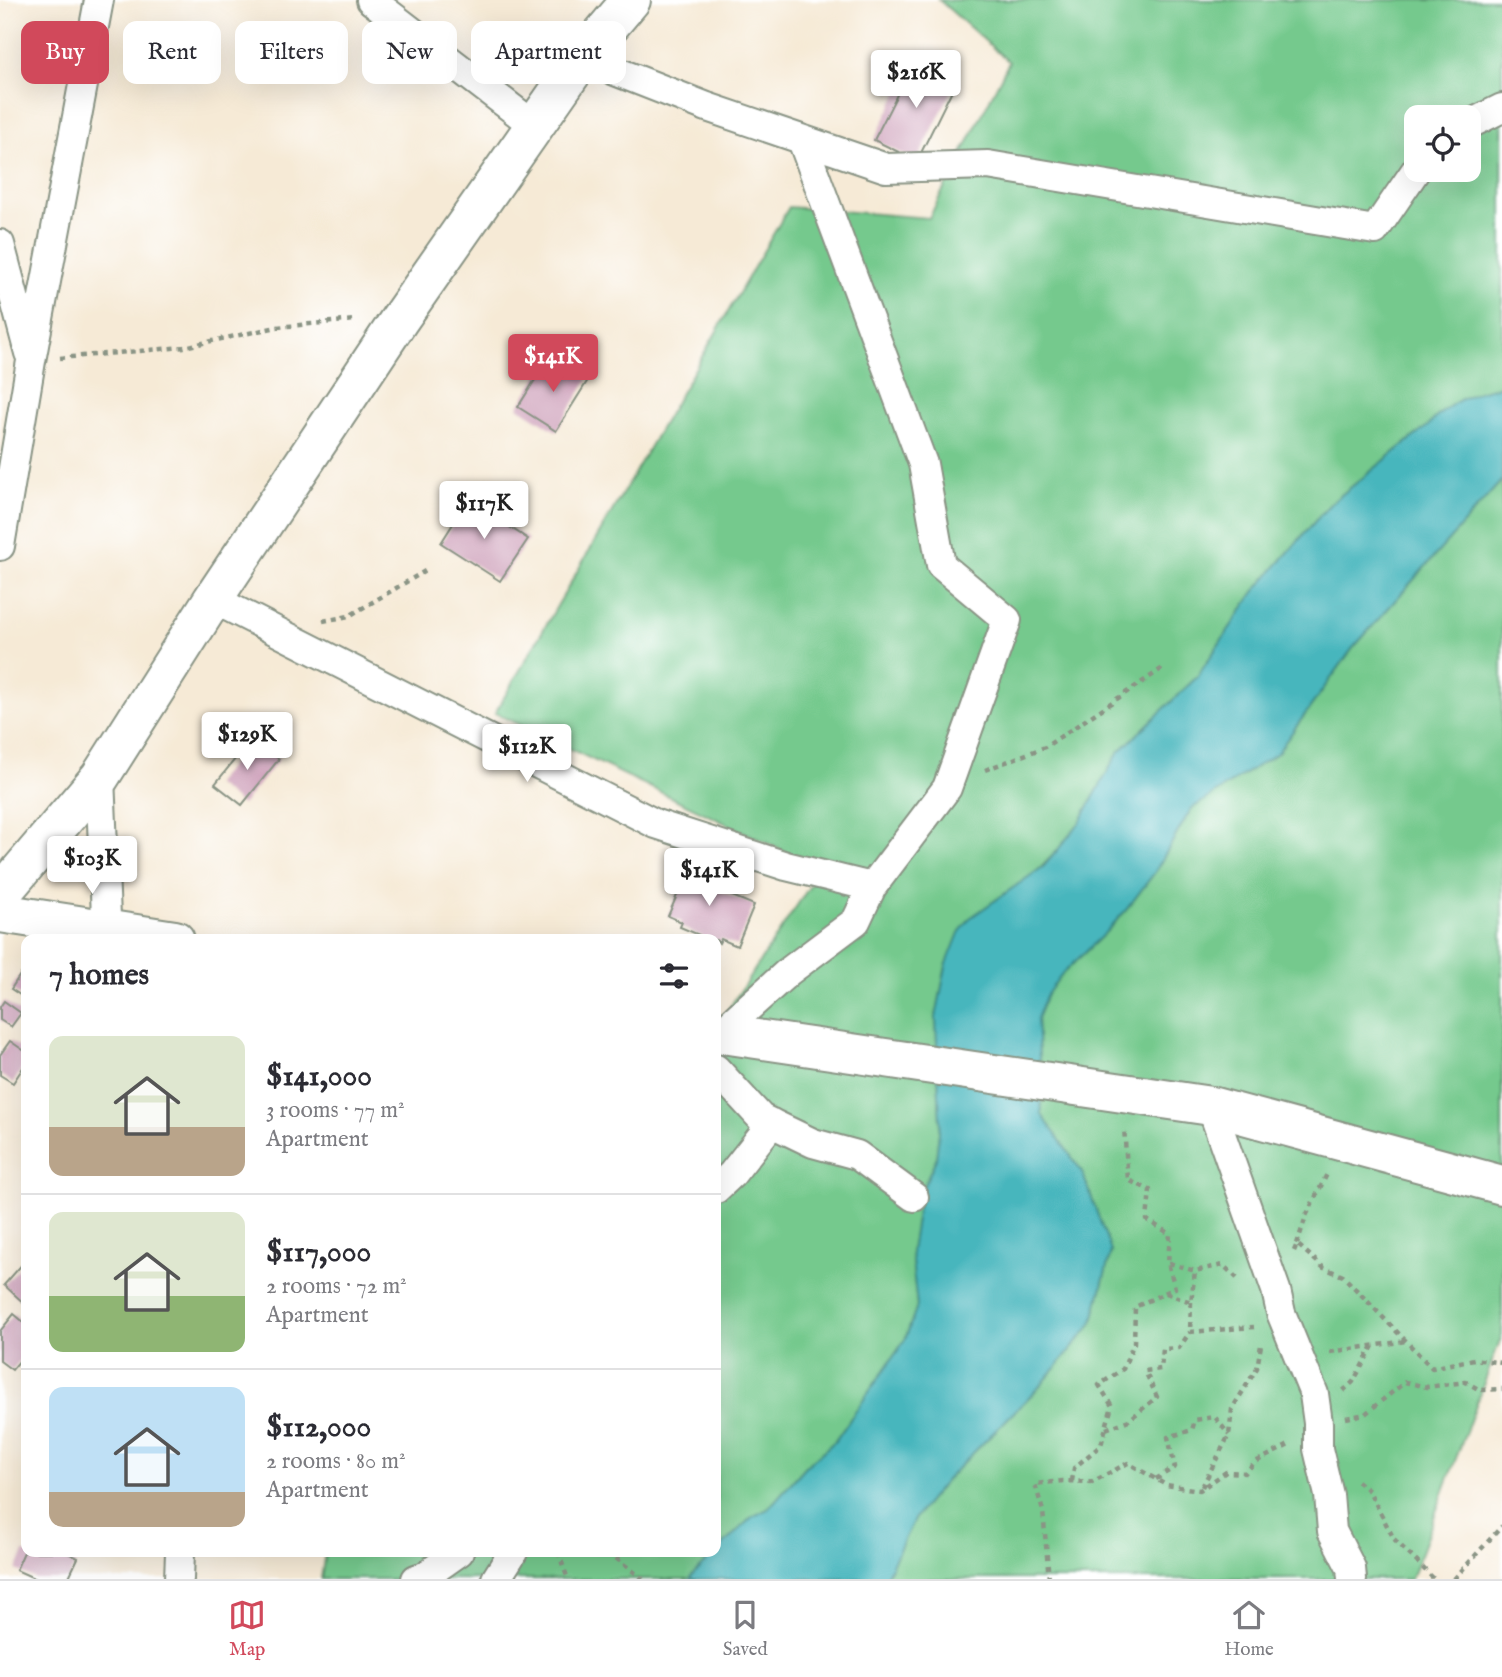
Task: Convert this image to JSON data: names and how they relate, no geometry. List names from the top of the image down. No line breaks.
{"page":{"chip":["Buy","Rent","Filters","New","Apartment"],"price":["$216K","$141K","$117K","$129K","$112K","$103K","$141K"],"heading":"7 homes","list":[{"name":"$141,000","note":"3 rooms · 77 m² · Apartment"},{"name":"$117,000","note":"2 rooms · 72 m² · Apartment"},{"name":"$112,000","note":"2 rooms · 80 m² · Apartment"}],"tabs":["Map","Saved","Home"]}}
